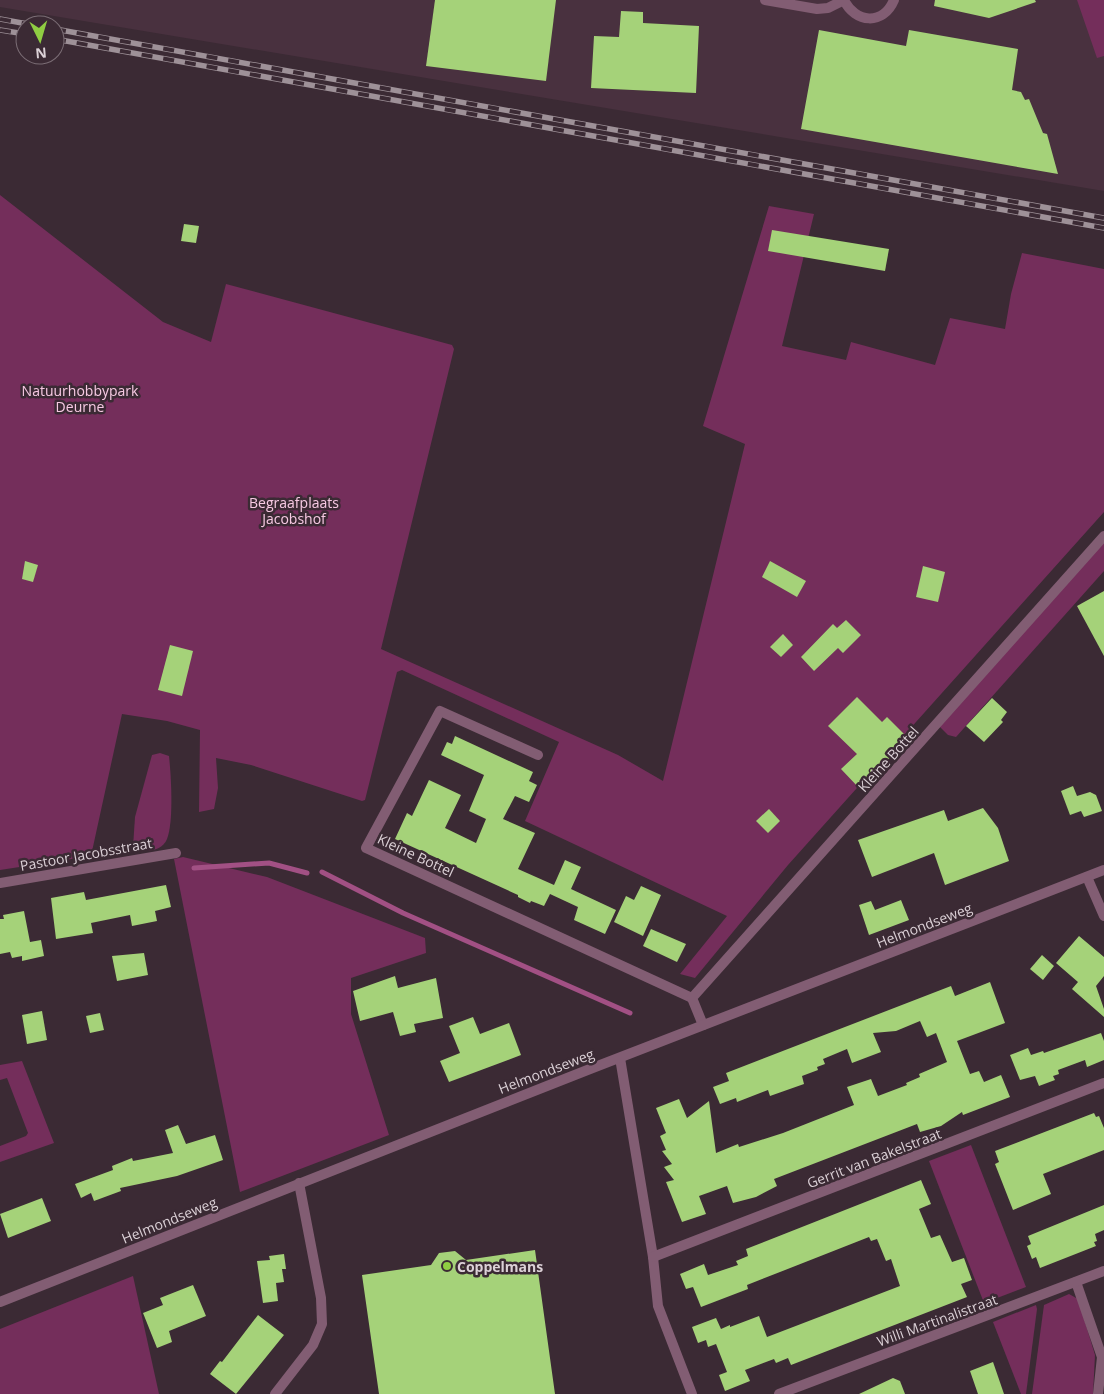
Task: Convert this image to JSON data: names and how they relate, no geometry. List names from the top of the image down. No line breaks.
{"streets":{"street":["Kleine Bottel","Pastoor Jacobsstraat","Helmondseweg","Gerrit van Bakelstraat","Willi Martinalistraat"]},"parks":["Natuurhobbypark Deurne","Begraafplaats Jacobshof"],"places":["Coppelmans"],"north":"bottom"}
